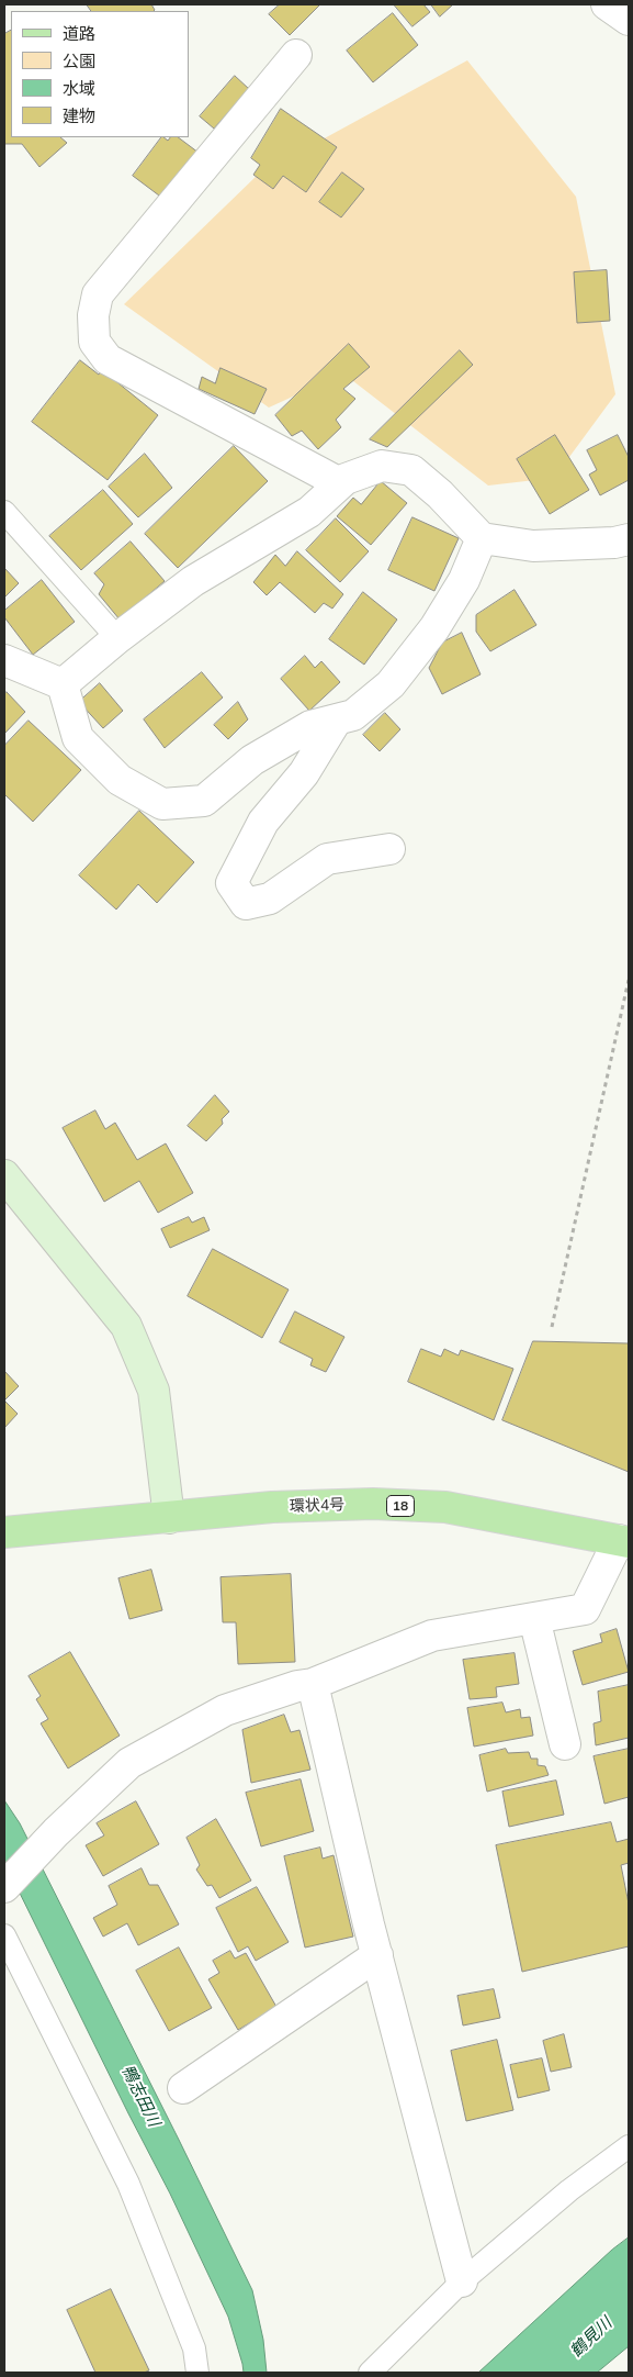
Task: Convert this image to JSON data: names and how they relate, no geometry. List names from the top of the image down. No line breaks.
{"streets":{"main road":["環状4号","18"]},"water":["鴨志田川","鶴見川"],"legend":["道路","公園","水域","建物"]}
